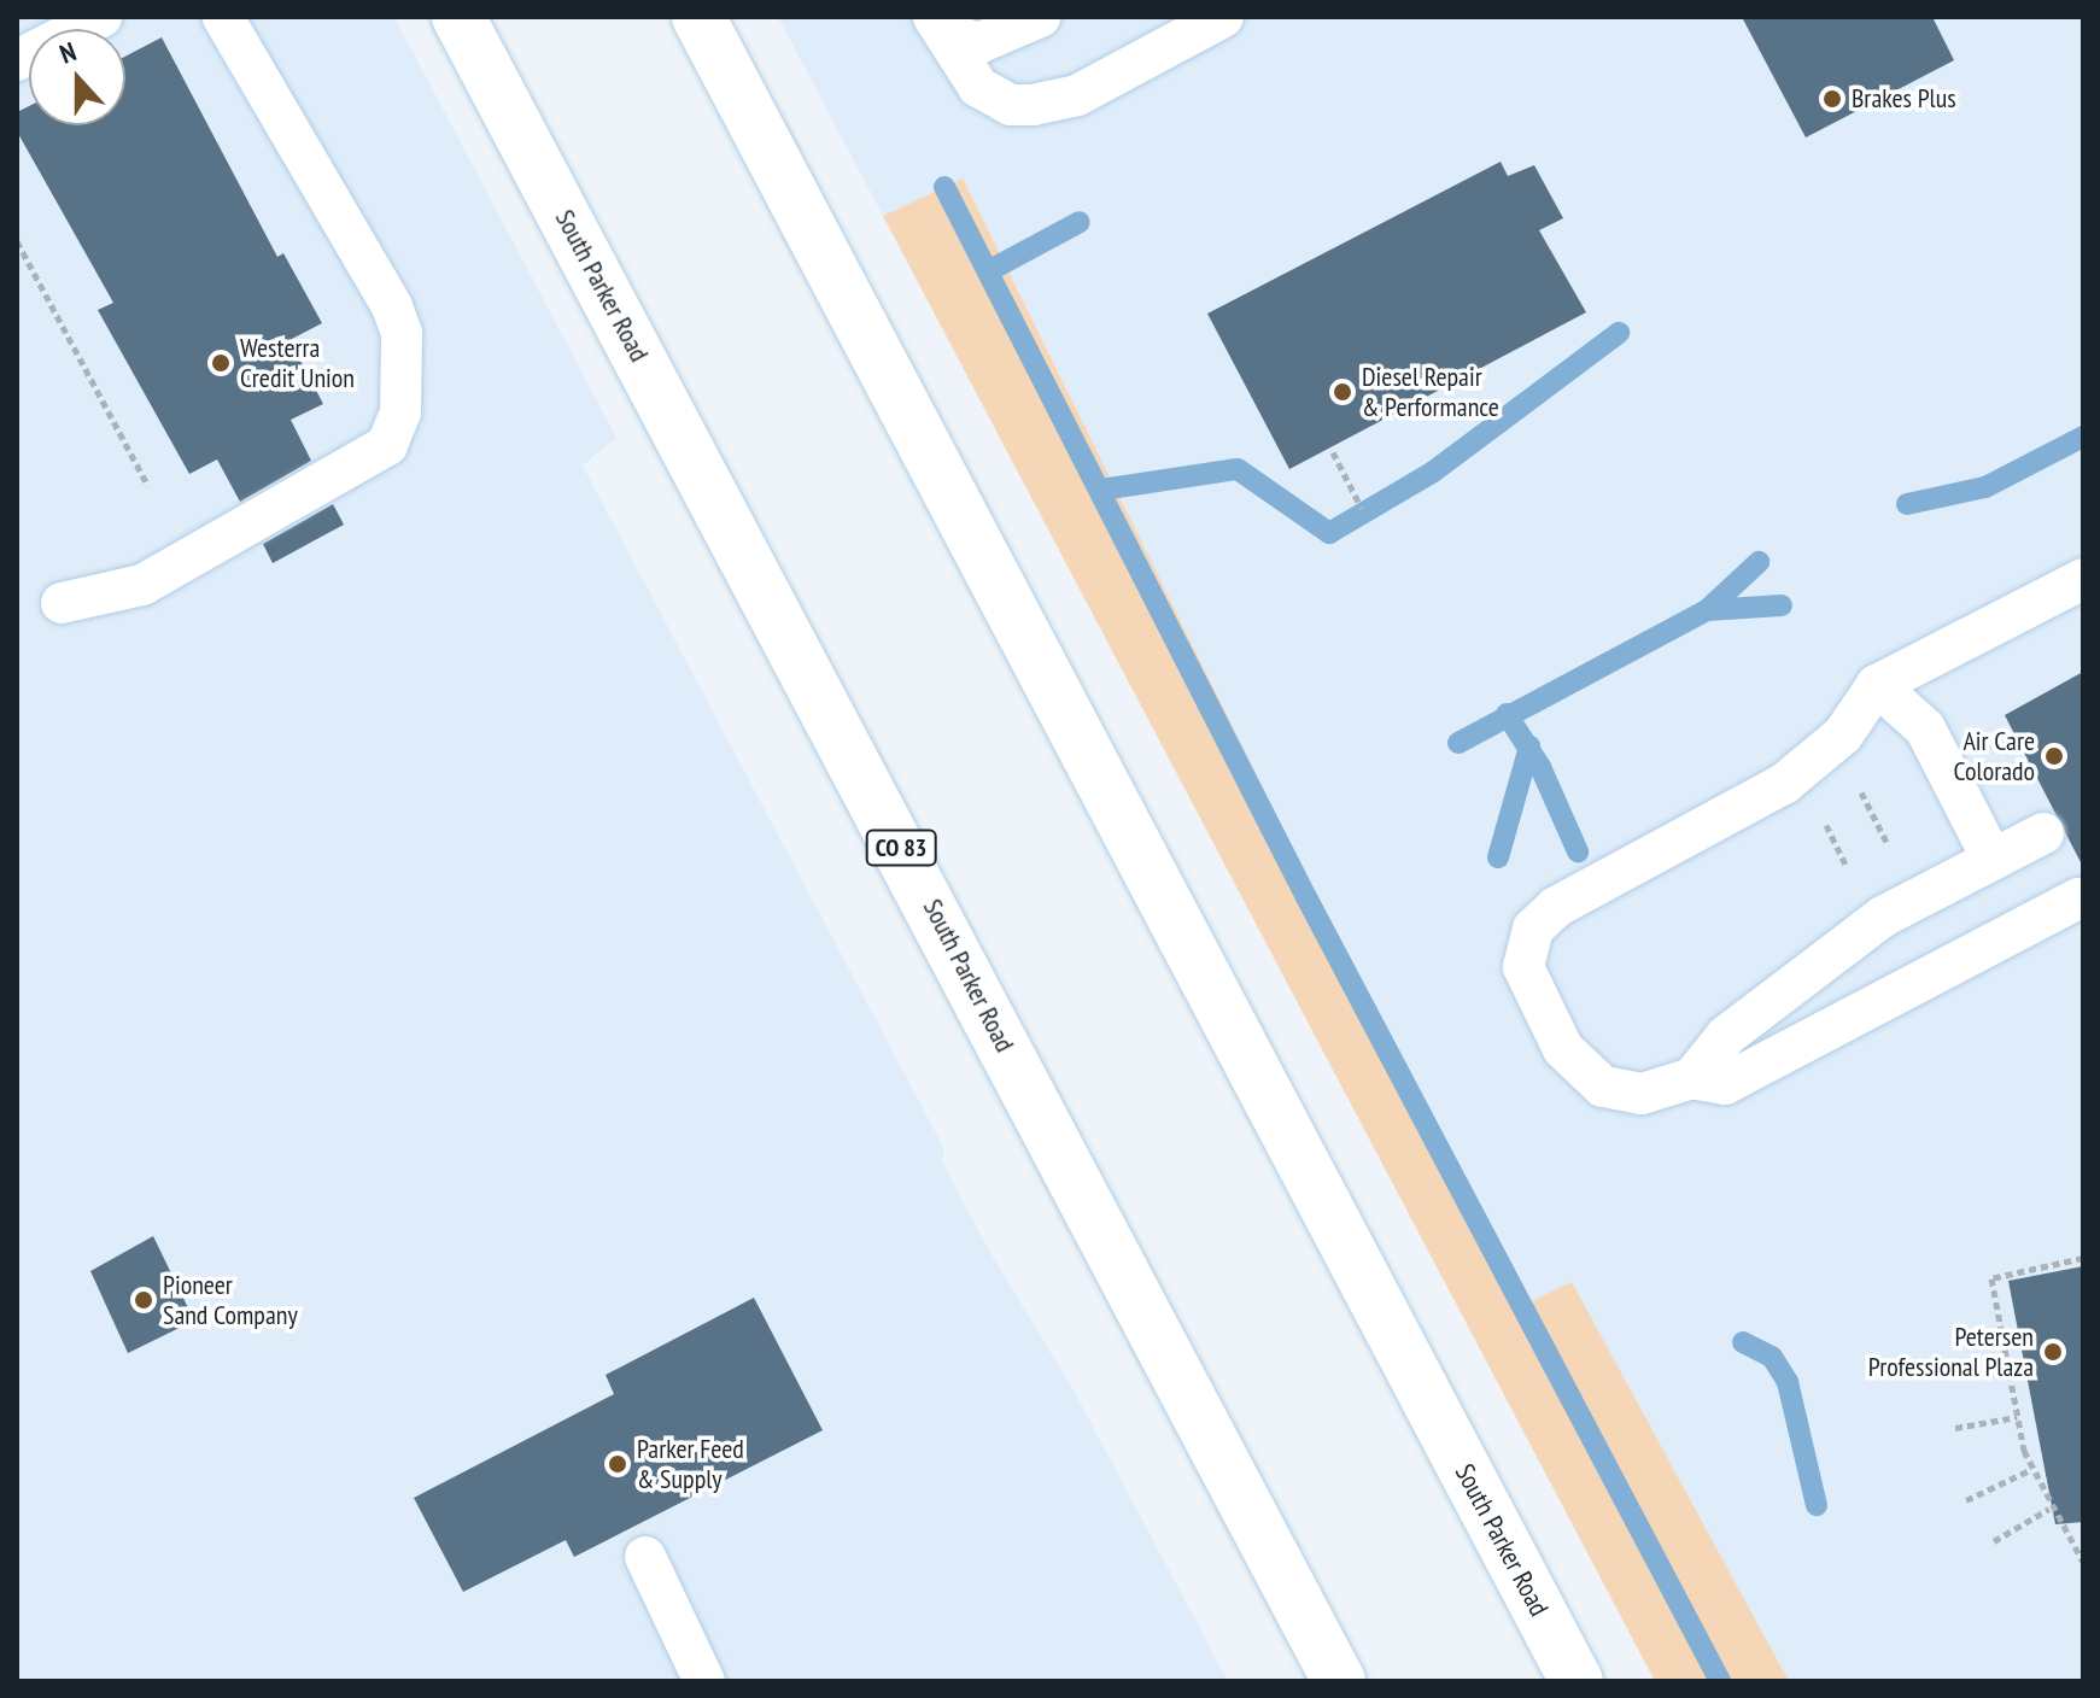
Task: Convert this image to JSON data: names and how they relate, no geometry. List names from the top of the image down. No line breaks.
{"streets":{"highway":["South Parker Road","CO 83"]},"places":["Brakes Plus","Westerra Credit Union","Diesel Repair & Performance","Air Care Colorado","Pioneer Sand Company","Petersen Professional Plaza","Parker Feed & Supply"],"north":"top"}
